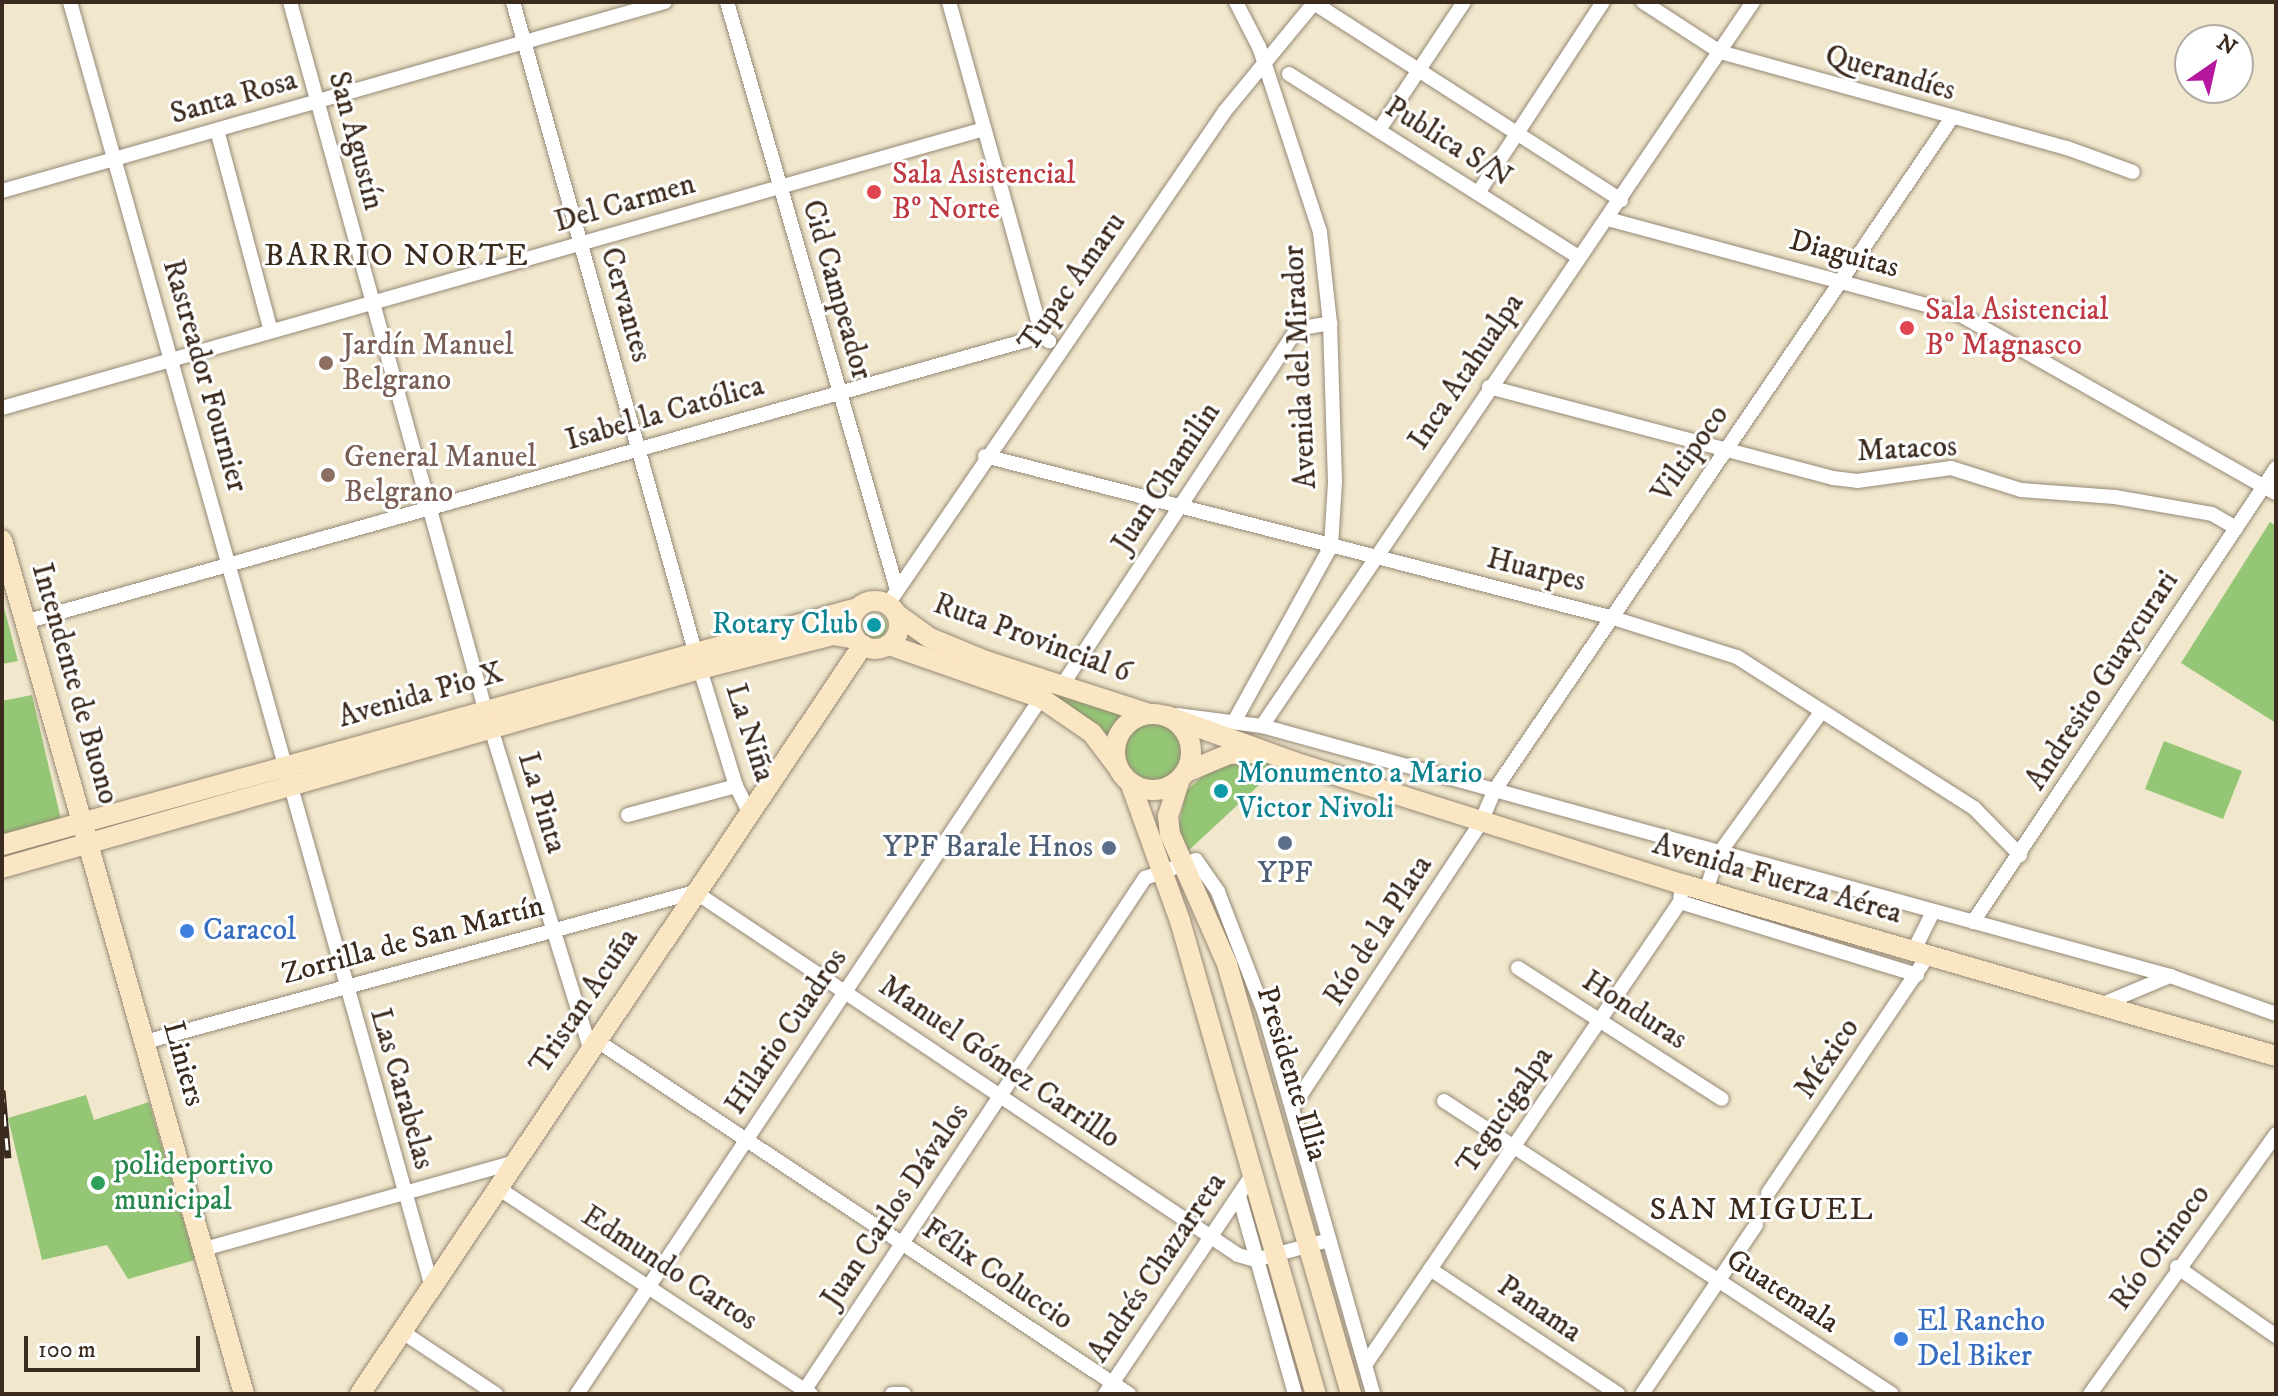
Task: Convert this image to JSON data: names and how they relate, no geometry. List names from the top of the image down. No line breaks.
{"streets":{"main road":["Ruta Provincial 6","Intendente de Buono","Avenida Pio X","Avenida Fuerza Aérea","Tristan Acuña","Liniers","Presidente Illia"],"street":["Querandíes","Santa Rosa","San Agustín","Publica S/N","Del Carmen","Diaguitas","Tupac Amaru","Cid Campeador","Cervantes","Avenida del Mirador","Inca Atahualpa","Rastreador Fournier","Isabel la Católica","Matacos","Viltipoco","Juan Chamilin","Huarpes","Andresito Guaycurari","La Niña","La Pinta","Río de la Plata","Zorrilla de San Martín","Honduras","Hilario Cuadros","México","Manuel Gómez Carrillo","Las Carabelas","Tegucigalpa","Juan Carlos Dávalos","Río Orinoco","Andrés Chazarreta","Edmundo Cartos","Félix Coluccio","Guatemala","Panama"]},"crossings":[["Querandíes","Inca Atahualpa"],["Querandíes","Viltipoco"],["Santa Rosa","San Agustín"],["Santa Rosa","Cervantes"],["Santa Rosa","Rastreador Fournier"],["San Agustín","Del Carmen"],["San Agustín","Isabel la Católica"],["San Agustín","Avenida Pio X"],["San Agustín","La Pinta"],["Publica S/N","Inca Atahualpa"],["Del Carmen","Cid Campeador"],["Del Carmen","Cervantes"],["Del Carmen","Rastreador Fournier"],["Diaguitas","Inca Atahualpa"],["Diaguitas","Viltipoco"],["Diaguitas","Andresito Guaycurari"],["Tupac Amaru","Cid Campeador"],["Tupac Amaru","Avenida del Mirador"],["Tupac Amaru","Huarpes"],["Tupac Amaru","Ruta Provincial 6"],["Tupac Amaru","Avenida Pio X"],["Tupac Amaru","Tristan Acuña"],["Cid Campeador","Isabel la Católica"],["Cid Campeador","Ruta Provincial 6"],["Cid Campeador","Avenida Pio X"],["Cid Campeador","Tristan Acuña"],["Cervantes","Isabel la Católica"],["Cervantes","Avenida Pio X"],["Cervantes","La Niña"],["Avenida del Mirador","Juan Chamilin"],["Avenida del Mirador","Huarpes"],["Inca Atahualpa","Matacos"],["Inca Atahualpa","Huarpes"],["Rastreador Fournier","Isabel la Católica"],["Rastreador Fournier","Avenida Pio X"],["Rastreador Fournier","Las Carabelas"],["Isabel la Católica","Intendente de Buono"],["Matacos","Viltipoco"],["Matacos","Andresito Guaycurari"],["Viltipoco","Huarpes"],["Viltipoco","Avenida Fuerza Aérea"],["Viltipoco","Río de la Plata"],["Juan Chamilin","Huarpes"],["Juan Chamilin","Ruta Provincial 6"],["Huarpes","Andresito Guaycurari"],["Ruta Provincial 6","Avenida Pio X"],["Ruta Provincial 6","Avenida Fuerza Aérea"],["Ruta Provincial 6","Tristan Acuña"],["Ruta Provincial 6","Hilario Cuadros"],["Ruta Provincial 6","Presidente Illia"],["Intendente de Buono","Avenida Pio X"],["Intendente de Buono","Liniers"],["Avenida Pio X","La Niña"],["Avenida Pio X","La Pinta"],["Avenida Pio X","Tristan Acuña"],["Avenida Pio X","Liniers"],["Avenida Pio X","Las Carabelas"],["La Niña","Tristan Acuña"],["La Pinta","Zorrilla de San Martín"],["La Pinta","Tristan Acuña"],["La Pinta","Félix Coluccio"],["Avenida Fuerza Aérea","Río de la Plata"],["Avenida Fuerza Aérea","México"],["Avenida Fuerza Aérea","Tegucigalpa"],["Zorrilla de San Martín","Tristan Acuña"],["Zorrilla de San Martín","Manuel Gómez Carrillo"],["Zorrilla de San Martín","Liniers"],["Zorrilla de San Martín","Las Carabelas"],["Tristan Acuña","Manuel Gómez Carrillo"],["Tristan Acuña","Las Carabelas"],["Tristan Acuña","Edmundo Cartos"],["Tristan Acuña","Félix Coluccio"],["Honduras","Tegucigalpa"],["Hilario Cuadros","Manuel Gómez Carrillo"],["Hilario Cuadros","Edmundo Cartos"],["Hilario Cuadros","Félix Coluccio"],["Manuel Gómez Carrillo","Juan Carlos Dávalos"],["Manuel Gómez Carrillo","Andrés Chazarreta"],["Presidente Illia","Juan Carlos Dávalos"],["Presidente Illia","Andrés Chazarreta"],["Tegucigalpa","Guatemala"],["Tegucigalpa","Panama"],["Juan Carlos Dávalos","Edmundo Cartos"],["Juan Carlos Dávalos","Félix Coluccio"],["Andrés Chazarreta","Félix Coluccio"]],"districts":["BARRIO NORTE","SAN MIGUEL"],"places":["Sala Asistencial Bº Norte","Sala Asistencial Bº Magnasco","Jardín Manuel Belgrano","General Manuel Belgrano","Rotary Club","Monumento a Mario Victor Nivoli","YPF","YPF Barale Hnos","Caracol","polideportivo municipal","El Rancho Del Biker"],"scale_bar":"100 m","north":"top right"}
